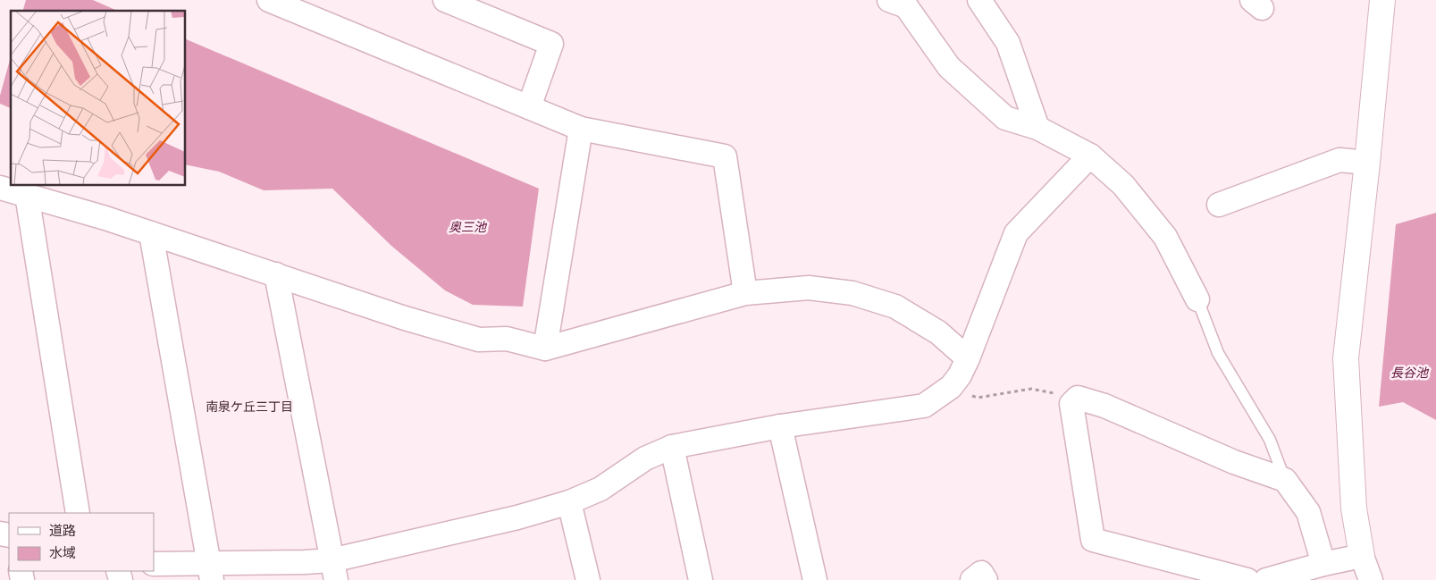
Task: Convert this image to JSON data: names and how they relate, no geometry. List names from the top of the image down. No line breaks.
{"districts":["南泉ケ丘三丁目"],"water":["奥三池","長谷池"],"legend":["道路","水域"]}
